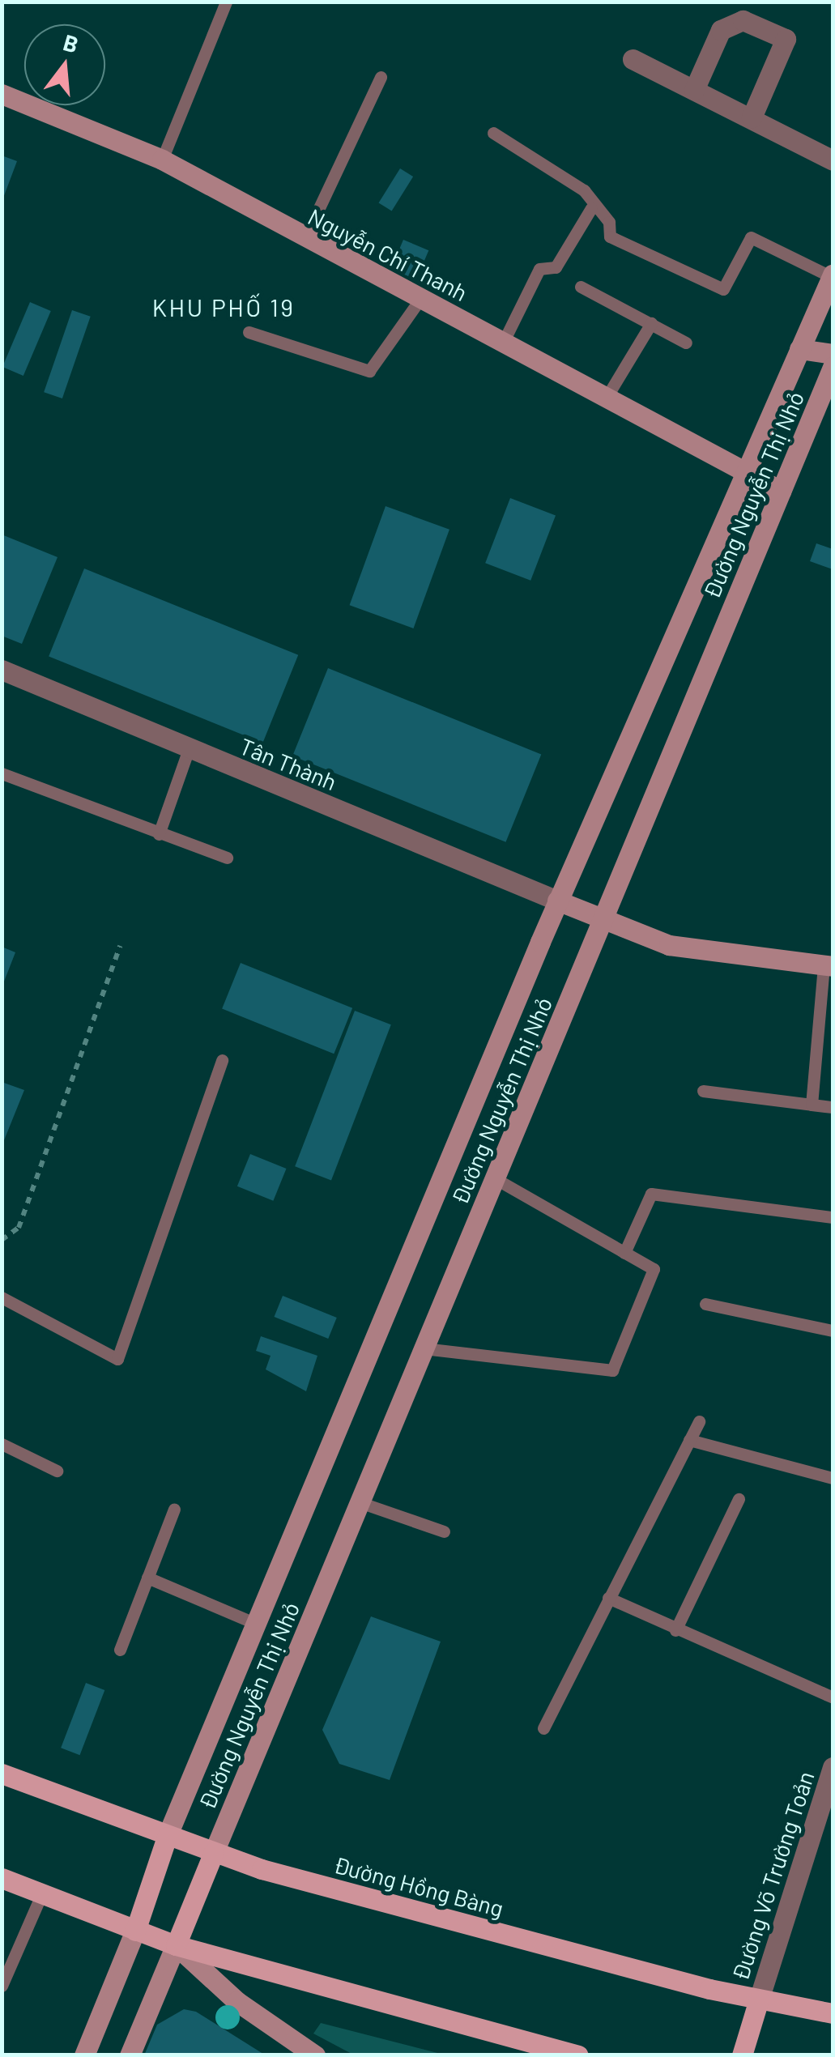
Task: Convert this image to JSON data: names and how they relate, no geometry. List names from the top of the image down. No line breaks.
{"streets":{"main road":["Nguyễn Chí Thanh","Đường Nguyễn Thị Nhỏ","Đường Hồng Bàng"],"street":["Tân Thành","Đường Võ Trường Toản"]},"crossings":[["Nguyễn Chí Thanh","Đường Nguyễn Thị Nhỏ"],["Đường Nguyễn Thị Nhỏ","Tân Thành"],["Đường Nguyễn Thị Nhỏ","Đường Hồng Bàng"],["Đường Võ Trường Toản","Đường Hồng Bàng"]],"districts":["KHU PHỐ 19"],"north":"top"}
